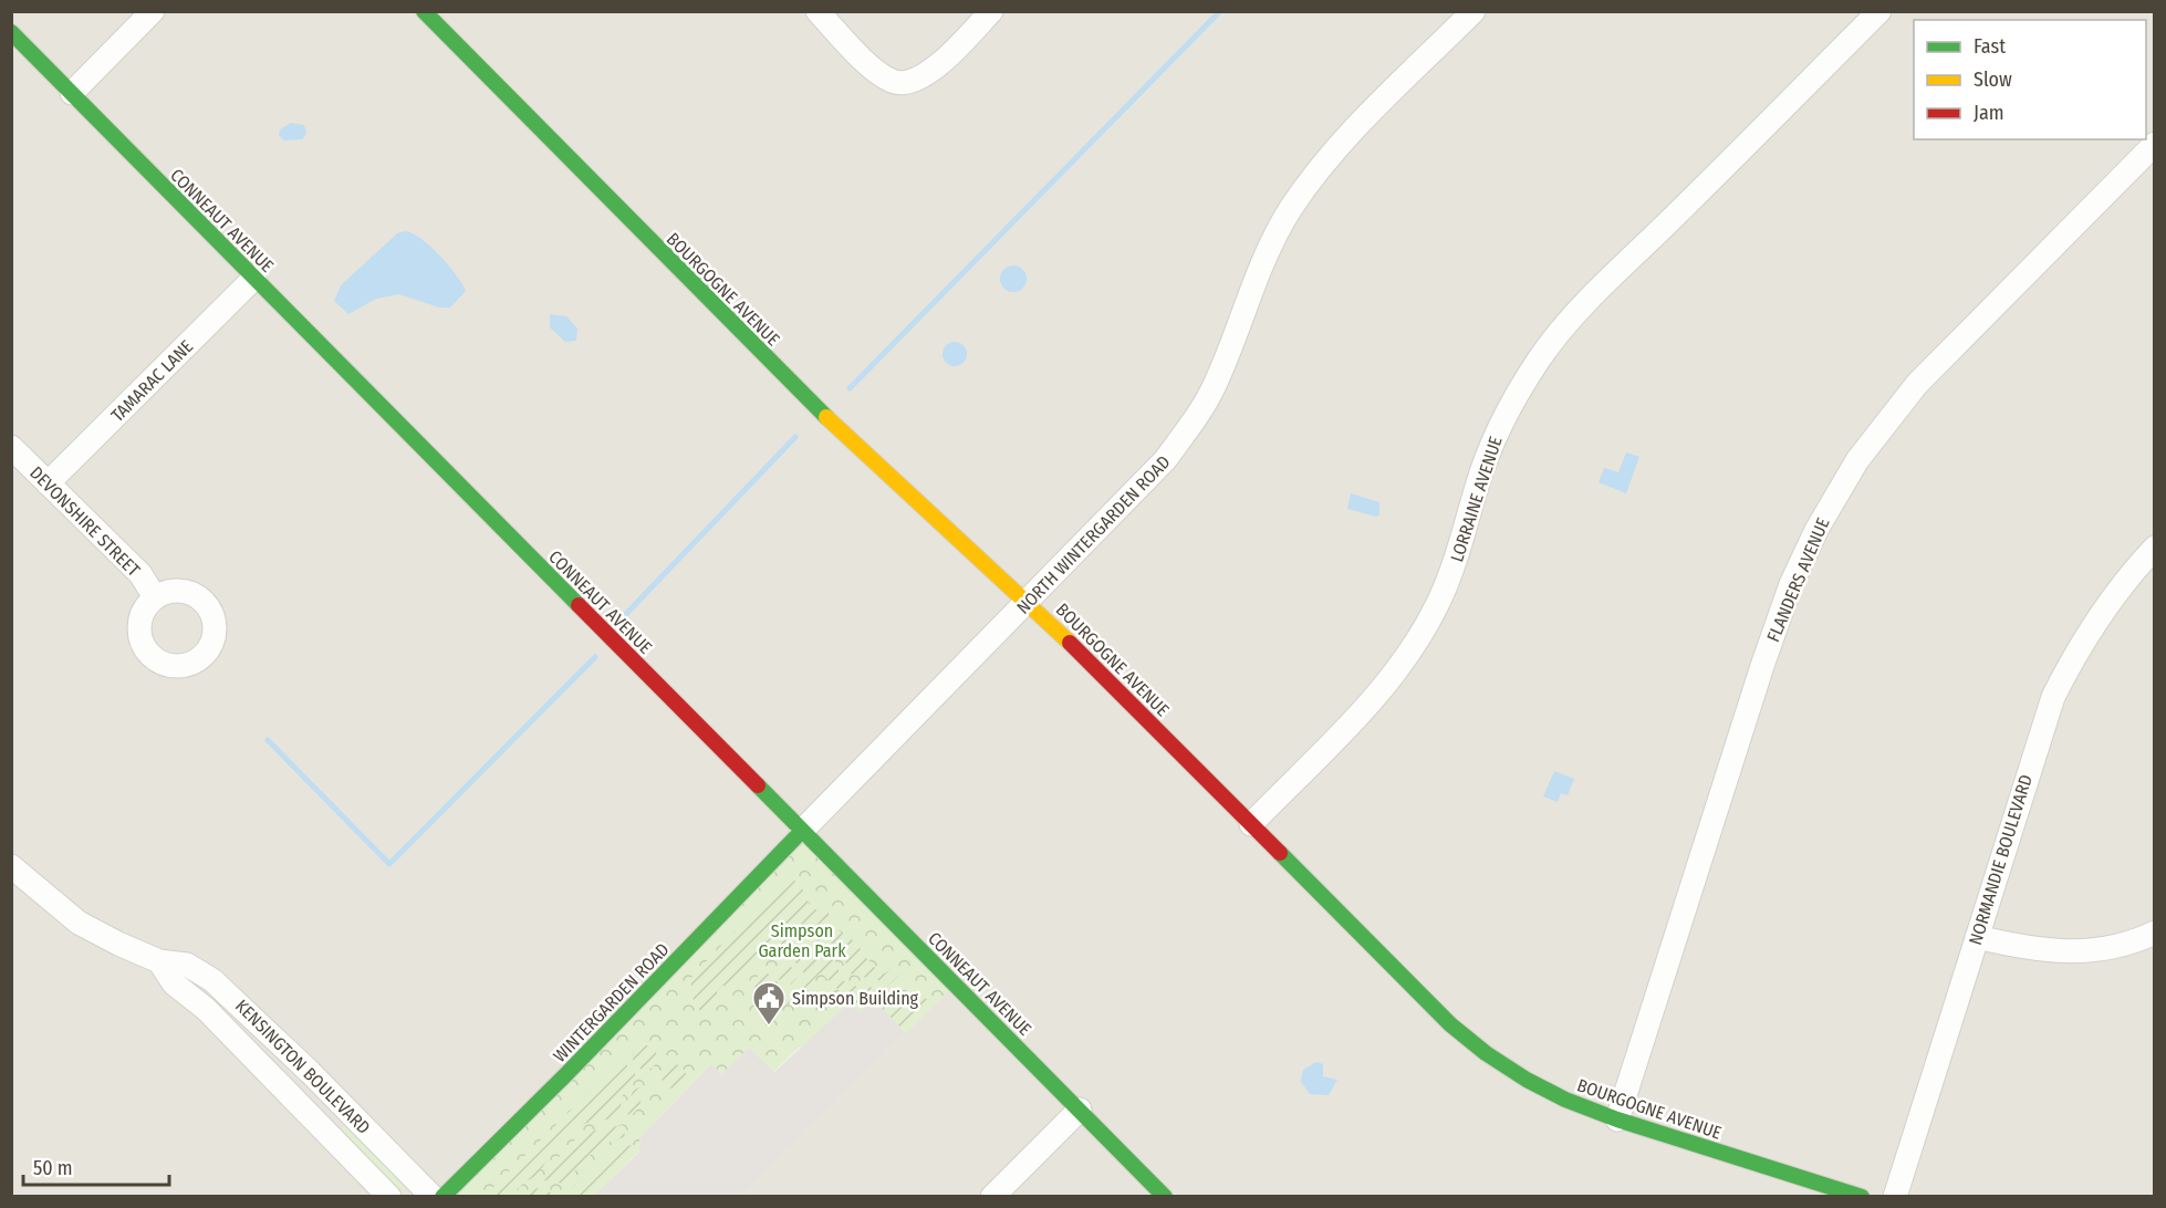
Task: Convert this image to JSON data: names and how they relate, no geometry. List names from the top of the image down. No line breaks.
{"streets":{"street":["CONNEAUT AVENUE","BOURGOGNE AVENUE","TAMARAC LANE","LORRAINE AVENUE","DEVONSHIRE STREET","NORTH WINTERGARDEN ROAD","FLANDERS AVENUE","NORMANDIE BOULEVARD","WINTERGARDEN ROAD","KENSINGTON BOULEVARD"]},"crossings":[["CONNEAUT AVENUE","TAMARAC LANE"],["CONNEAUT AVENUE","NORTH WINTERGARDEN ROAD"],["CONNEAUT AVENUE","WINTERGARDEN ROAD"],["BOURGOGNE AVENUE","LORRAINE AVENUE"],["BOURGOGNE AVENUE","NORTH WINTERGARDEN ROAD"],["BOURGOGNE AVENUE","FLANDERS AVENUE"],["TAMARAC LANE","DEVONSHIRE STREET"],["NORTH WINTERGARDEN ROAD","WINTERGARDEN ROAD"]],"parks":["Simpson Garden Park"],"places":{"public building":["Simpson Building"]},"legend":["Fast","Slow","Jam"],"scale_bar":"50 m"}
